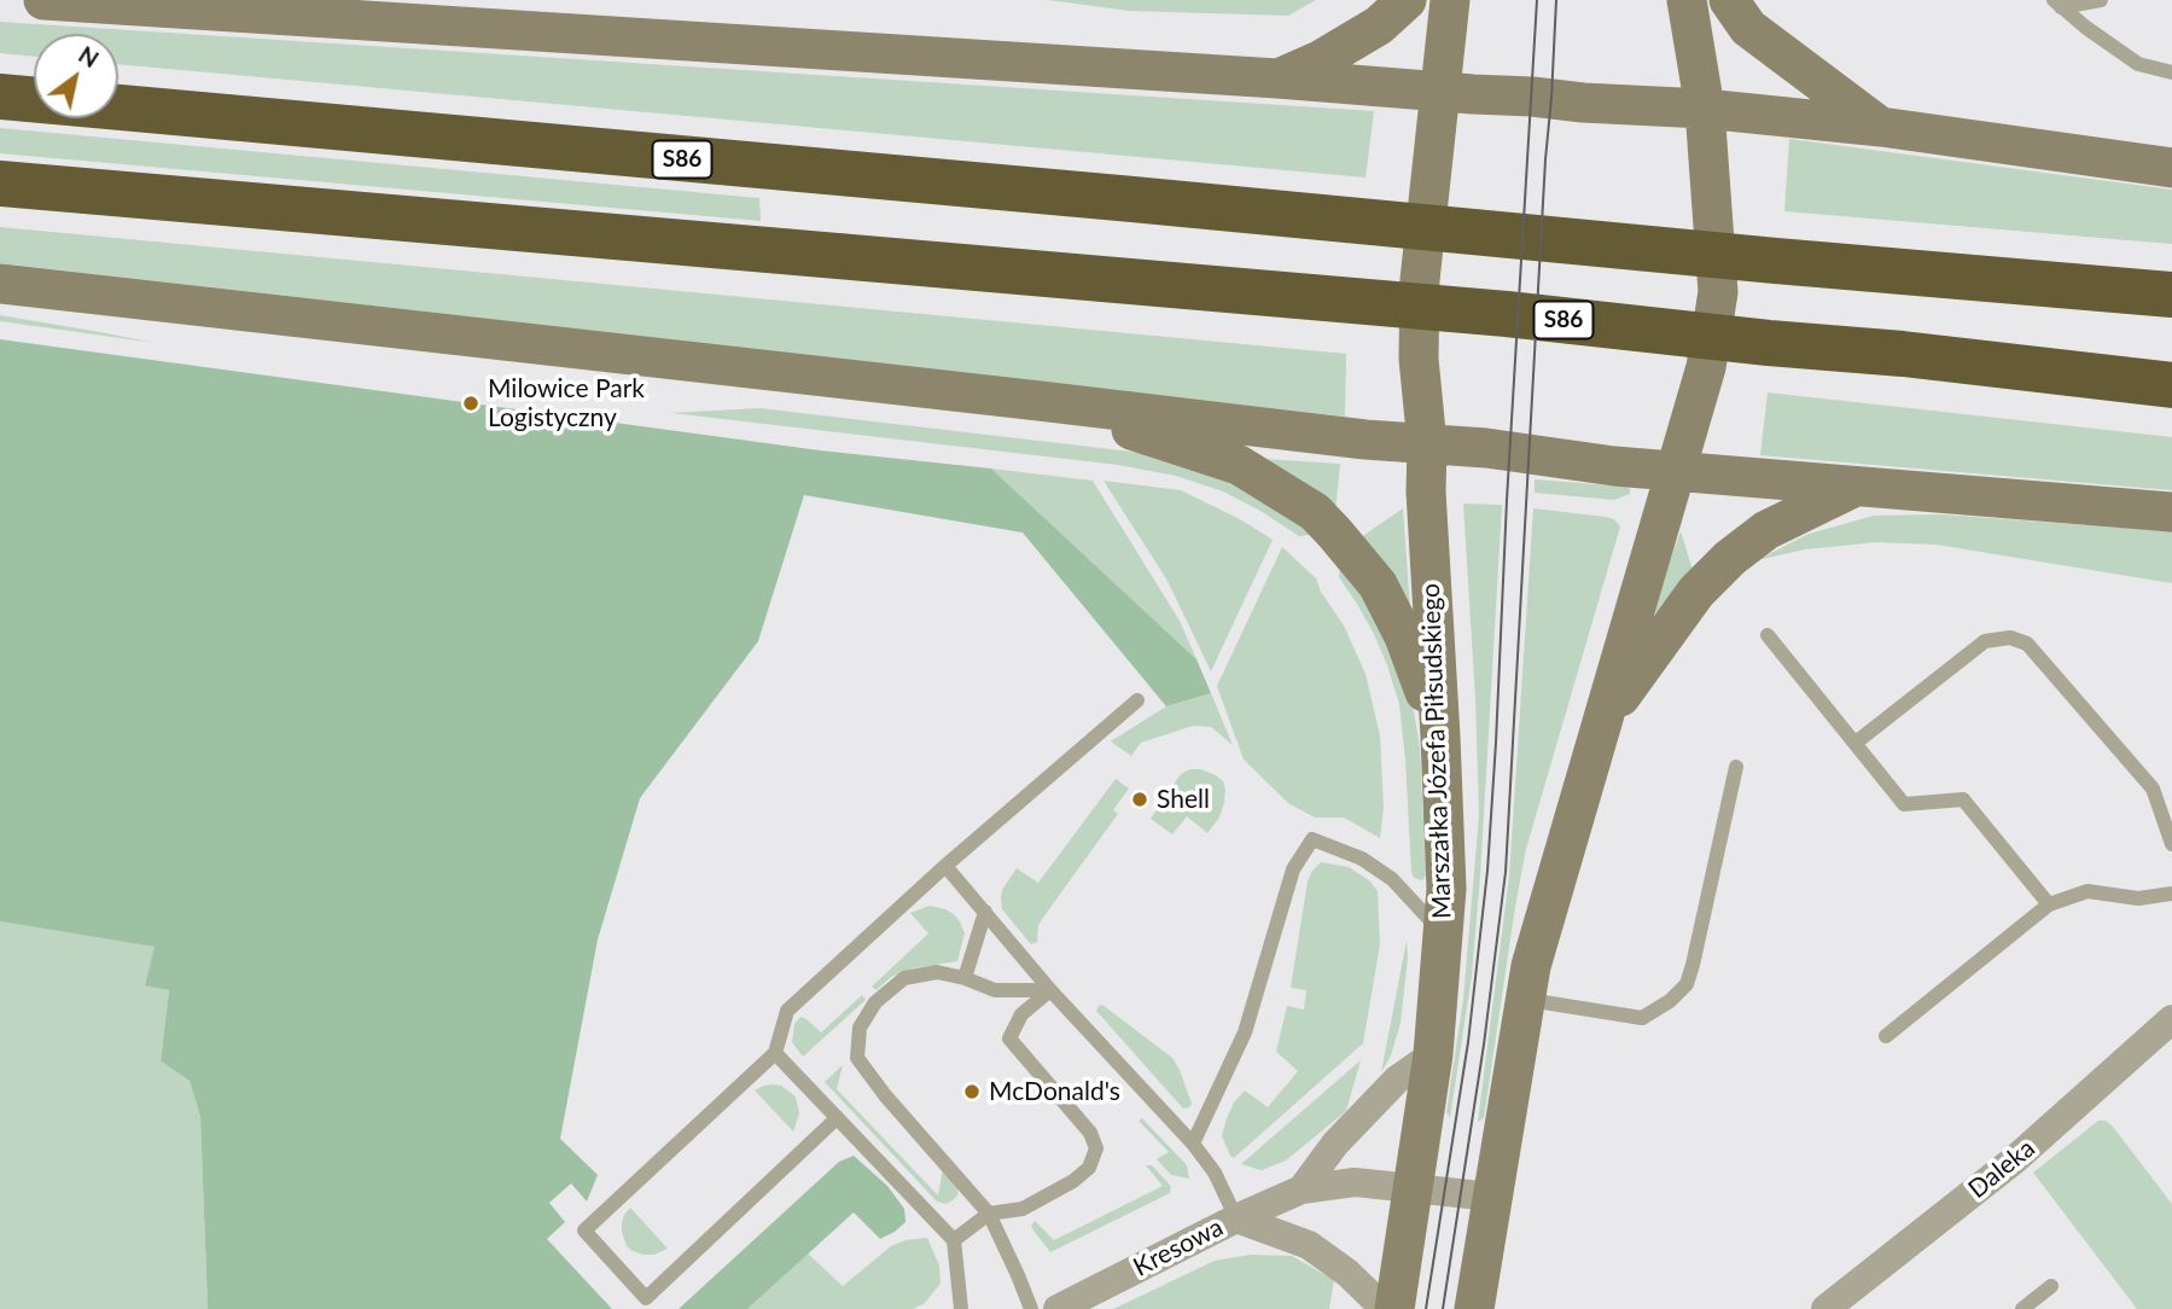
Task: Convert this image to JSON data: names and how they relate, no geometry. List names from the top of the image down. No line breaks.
{"streets":{"highway":["S86"],"main road":["Marszałka Józefa Piłsudskiego"],"street":["Daleka","Kresowa"]},"places":["Milowice Park Logistyczny","Shell","McDonald's"],"north":"top right"}
